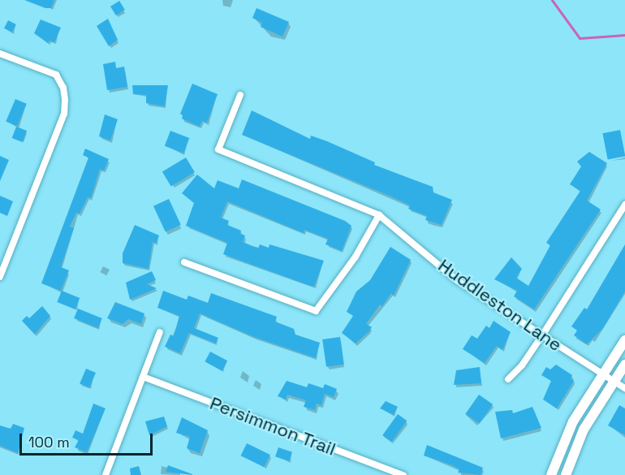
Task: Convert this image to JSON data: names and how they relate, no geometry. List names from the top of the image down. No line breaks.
{"streets":{"street":["Huddleston Lane","Persimmon Trail"]},"scale_bar":"100 m"}
